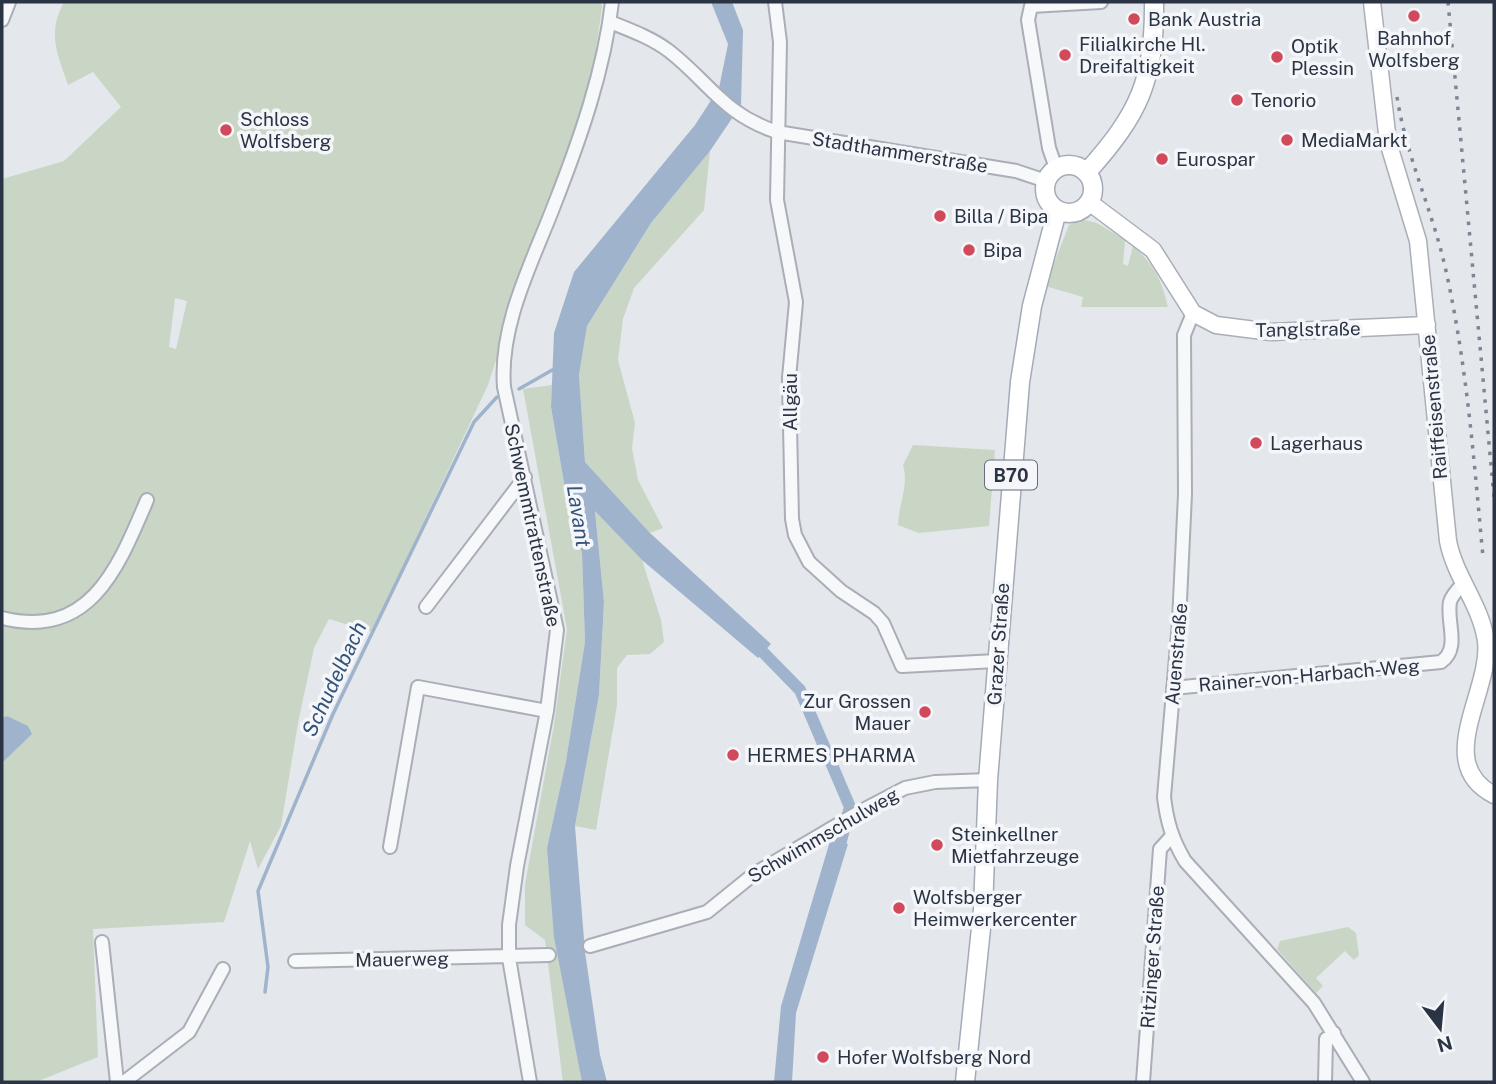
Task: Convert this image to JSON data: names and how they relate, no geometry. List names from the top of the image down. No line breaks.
{"streets":{"main road":["B70","Grazer Straße"],"street":["Stadthammerstraße","Tanglstraße","Allgäu","Raiffeisenstraße","Schwemmtrattenstraße","Auenstraße","Rainer-von-Harbach-Weg","Schwimmschulweg","Ritzinger Straße","Mauerweg"]},"crossings":[["Stadthammerstraße","Allgäu"],["Stadthammerstraße","Schwemmtrattenstraße"],["Stadthammerstraße","Grazer Straße"],["Tanglstraße","Raiffeisenstraße"],["Tanglstraße","Auenstraße"],["Allgäu","Grazer Straße"],["Raiffeisenstraße","Rainer-von-Harbach-Weg"],["Schwemmtrattenstraße","Mauerweg"],["Grazer Straße","Schwimmschulweg"],["Auenstraße","Rainer-von-Harbach-Weg"],["Auenstraße","Ritzinger Straße"]],"water":["Lavant","Schudelbach"],"places":["Bahnhof Wolfsberg","Bank Austria","Filialkirche Hl. Dreifaltigkeit","Optik Plessin","Tenorio","Schloss Wolfsberg","MediaMarkt","Eurospar","Billa / Bipa","Bipa","Lagerhaus","Zur Grossen Mauer","HERMES PHARMA","Steinkellner Mietfahrzeuge","Wolfsberger Heimwerkercenter","Hofer Wolfsberg Nord"],"north":"bottom"}
